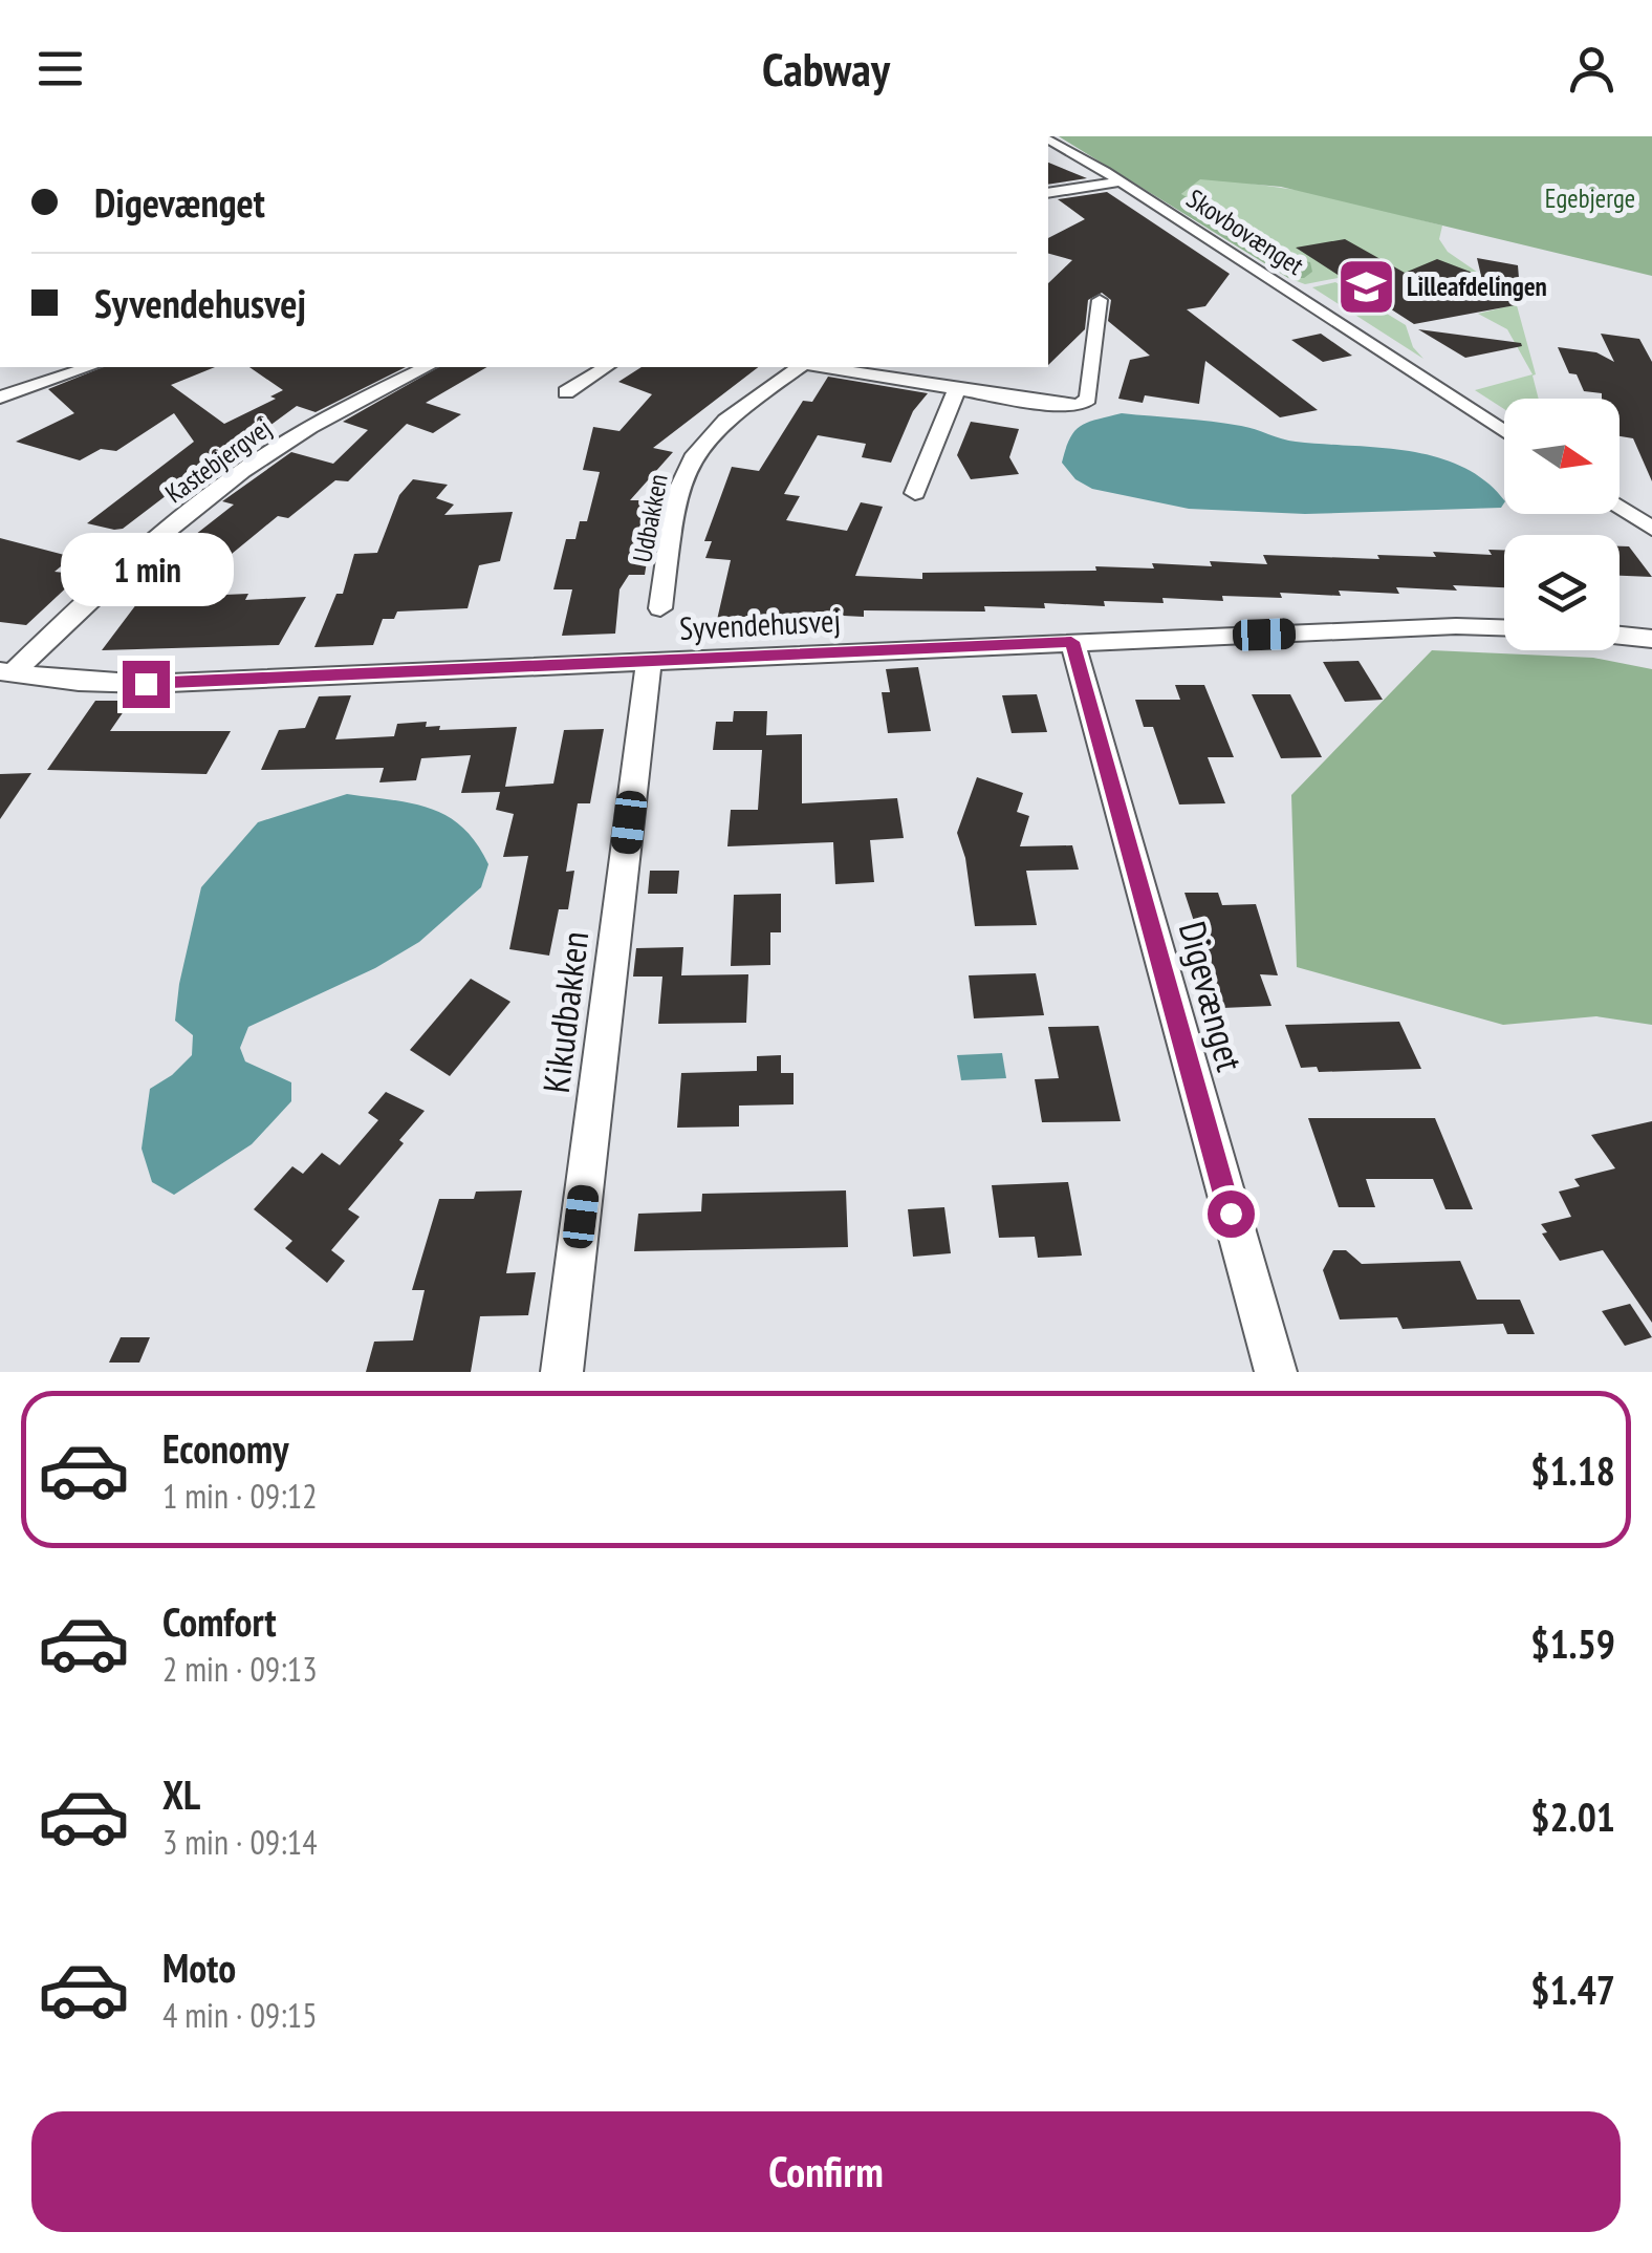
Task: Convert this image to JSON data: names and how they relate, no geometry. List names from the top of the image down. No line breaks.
{"streets":{"street":["Skovbovænget","Kastebjergvej","Udbakken","Syvendehusvej","Digevænget","Kikudbakken"]},"crossings":[["Kastebjergvej","Syvendehusvej"],["Syvendehusvej","Digevænget"],["Syvendehusvej","Kikudbakken"]],"parks":["Egebjerge"],"places":{"school or university":["Lilleafdelingen"]},"north":"right","page":{"header":"Cabway","banner":["Digevænget","Syvendehusvej"],"bubble":"1 min","list":[{"name":"Economy","note":"1 min · 09:12","value":"$1.18"},{"name":"Comfort","note":"2 min · 09:13","value":"$1.59"},{"name":"XL","note":"3 min · 09:14","value":"$2.01"},{"name":"Moto","note":"4 min · 09:15","value":"$1.47"}],"buttons":"Confirm"}}
